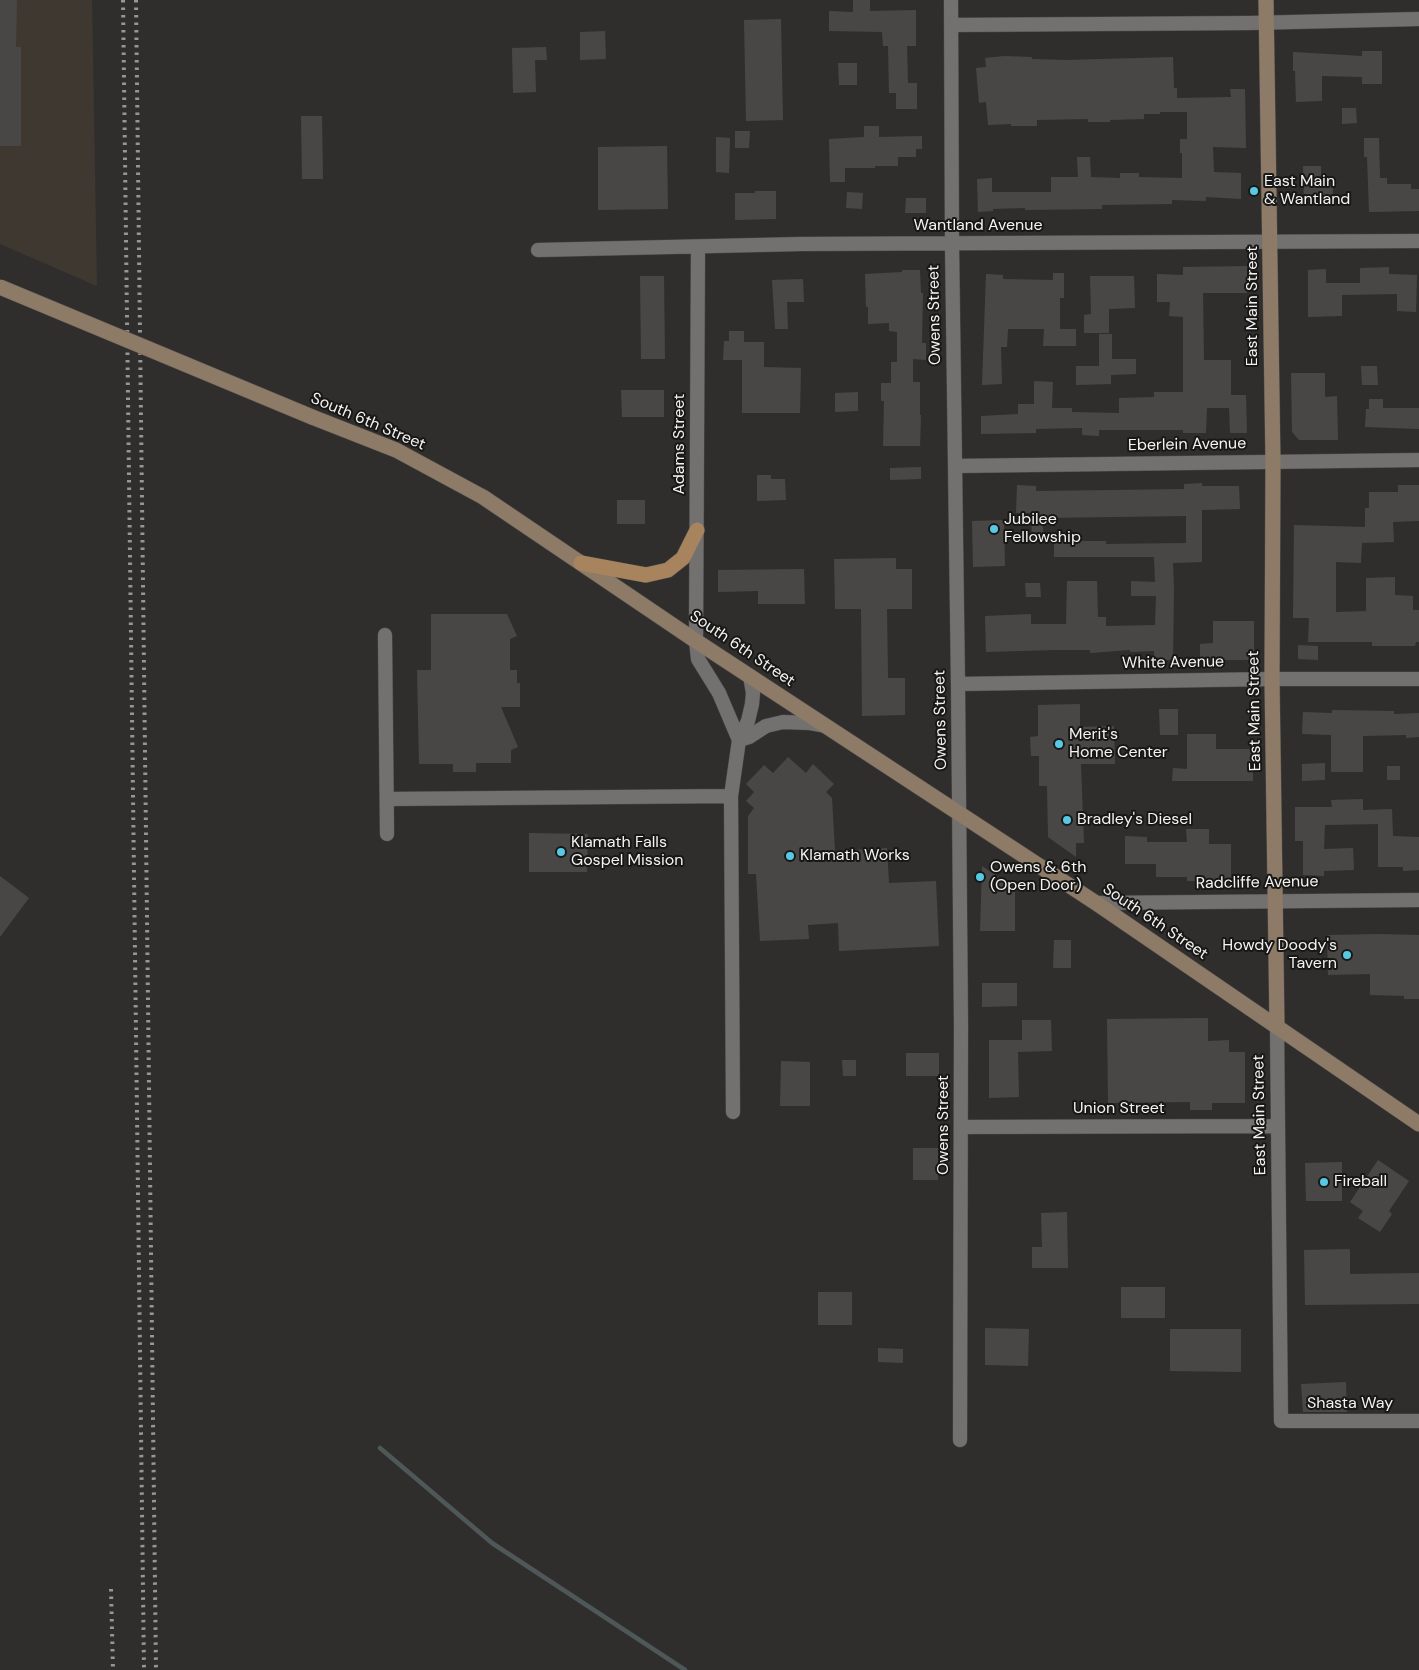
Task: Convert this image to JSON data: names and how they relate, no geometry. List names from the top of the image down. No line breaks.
{"streets":{"main road":["East Main Street","South 6th Street"],"street":["Wantland Avenue","Owens Street","Adams Street","Eberlein Avenue","White Avenue","Radcliffe Avenue","Union Street","Shasta Way"]},"crossings":[["Wantland Avenue","East Main Street"],["Wantland Avenue","Owens Street"],["Wantland Avenue","Adams Street"],["East Main Street","South 6th Street"],["East Main Street","Eberlein Avenue"],["East Main Street","White Avenue"],["East Main Street","Radcliffe Avenue"],["East Main Street","Union Street"],["East Main Street","Shasta Way"],["Owens Street","South 6th Street"],["Owens Street","Eberlein Avenue"],["Owens Street","White Avenue"],["Owens Street","Union Street"],["South 6th Street","Adams Street"],["South 6th Street","Radcliffe Avenue"]],"places":["East Main & Wantland","Jubilee Fellowship","Merit's Home Center","Bradley's Diesel","Klamath Falls Gospel Mission","Klamath Works","Owens & 6th (Open Door)","Howdy Doody's Tavern","Fireball"]}
